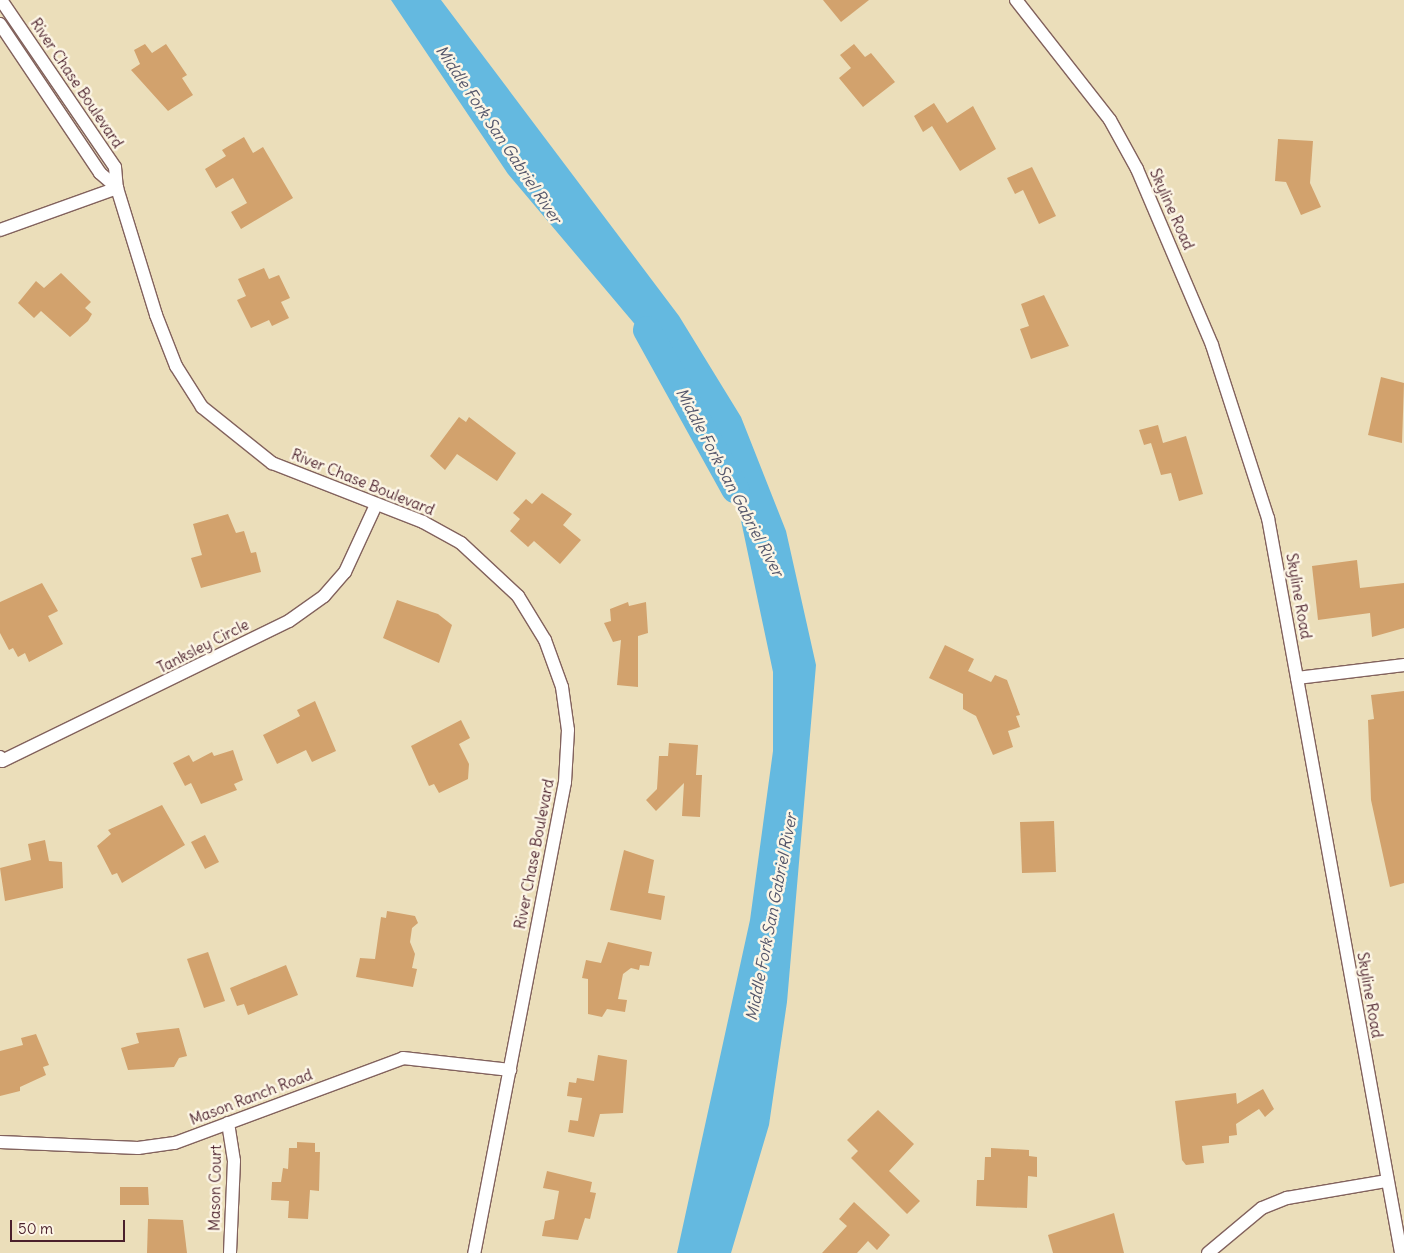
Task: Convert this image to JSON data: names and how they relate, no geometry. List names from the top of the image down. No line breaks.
{"streets":{"street":["River Chase Boulevard","Skyline Road","Tanksley Circle","Mason Ranch Road","Mason Court"]},"crossings":[["River Chase Boulevard","Tanksley Circle"],["River Chase Boulevard","Mason Ranch Road"],["Mason Ranch Road","Mason Court"]],"water":["Middle Fork San Gabriel River"],"scale_bar":"50 m"}
